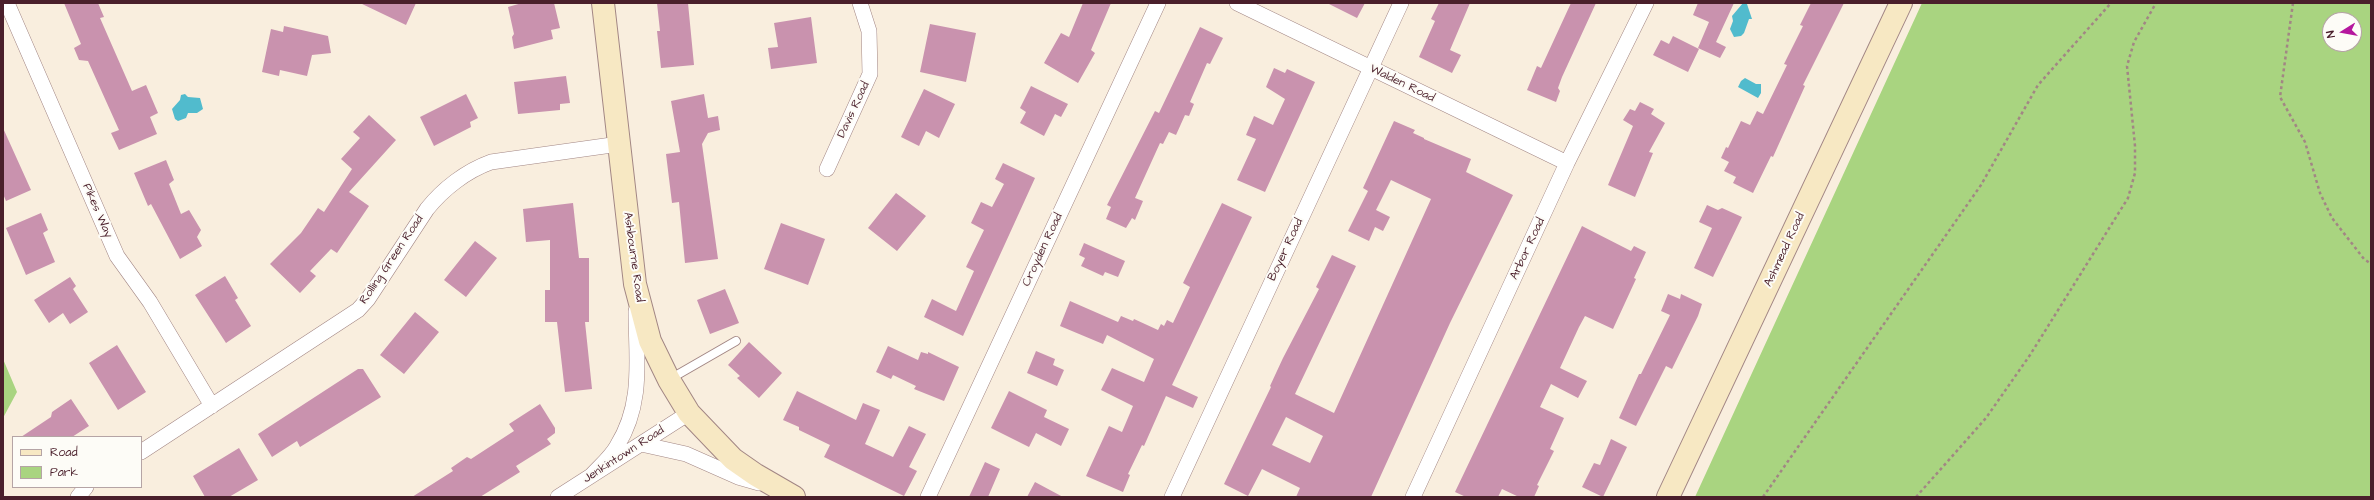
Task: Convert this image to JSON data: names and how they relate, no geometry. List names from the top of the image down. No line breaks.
{"streets":{"street":["Walden Road","Davis Road","Pikes Way","Arbor Road","Croyden Road","Boyer Road","Ashmead Road","Ashbourne Road","Rolling Green Road","Jenkintown Road"]},"crossings":[["Walden Road","Arbor Road"],["Walden Road","Boyer Road"],["Pikes Way","Rolling Green Road"],["Ashbourne Road","Rolling Green Road"],["Ashbourne Road","Jenkintown Road"]],"legend":["Road","Park"],"north":"left"}
